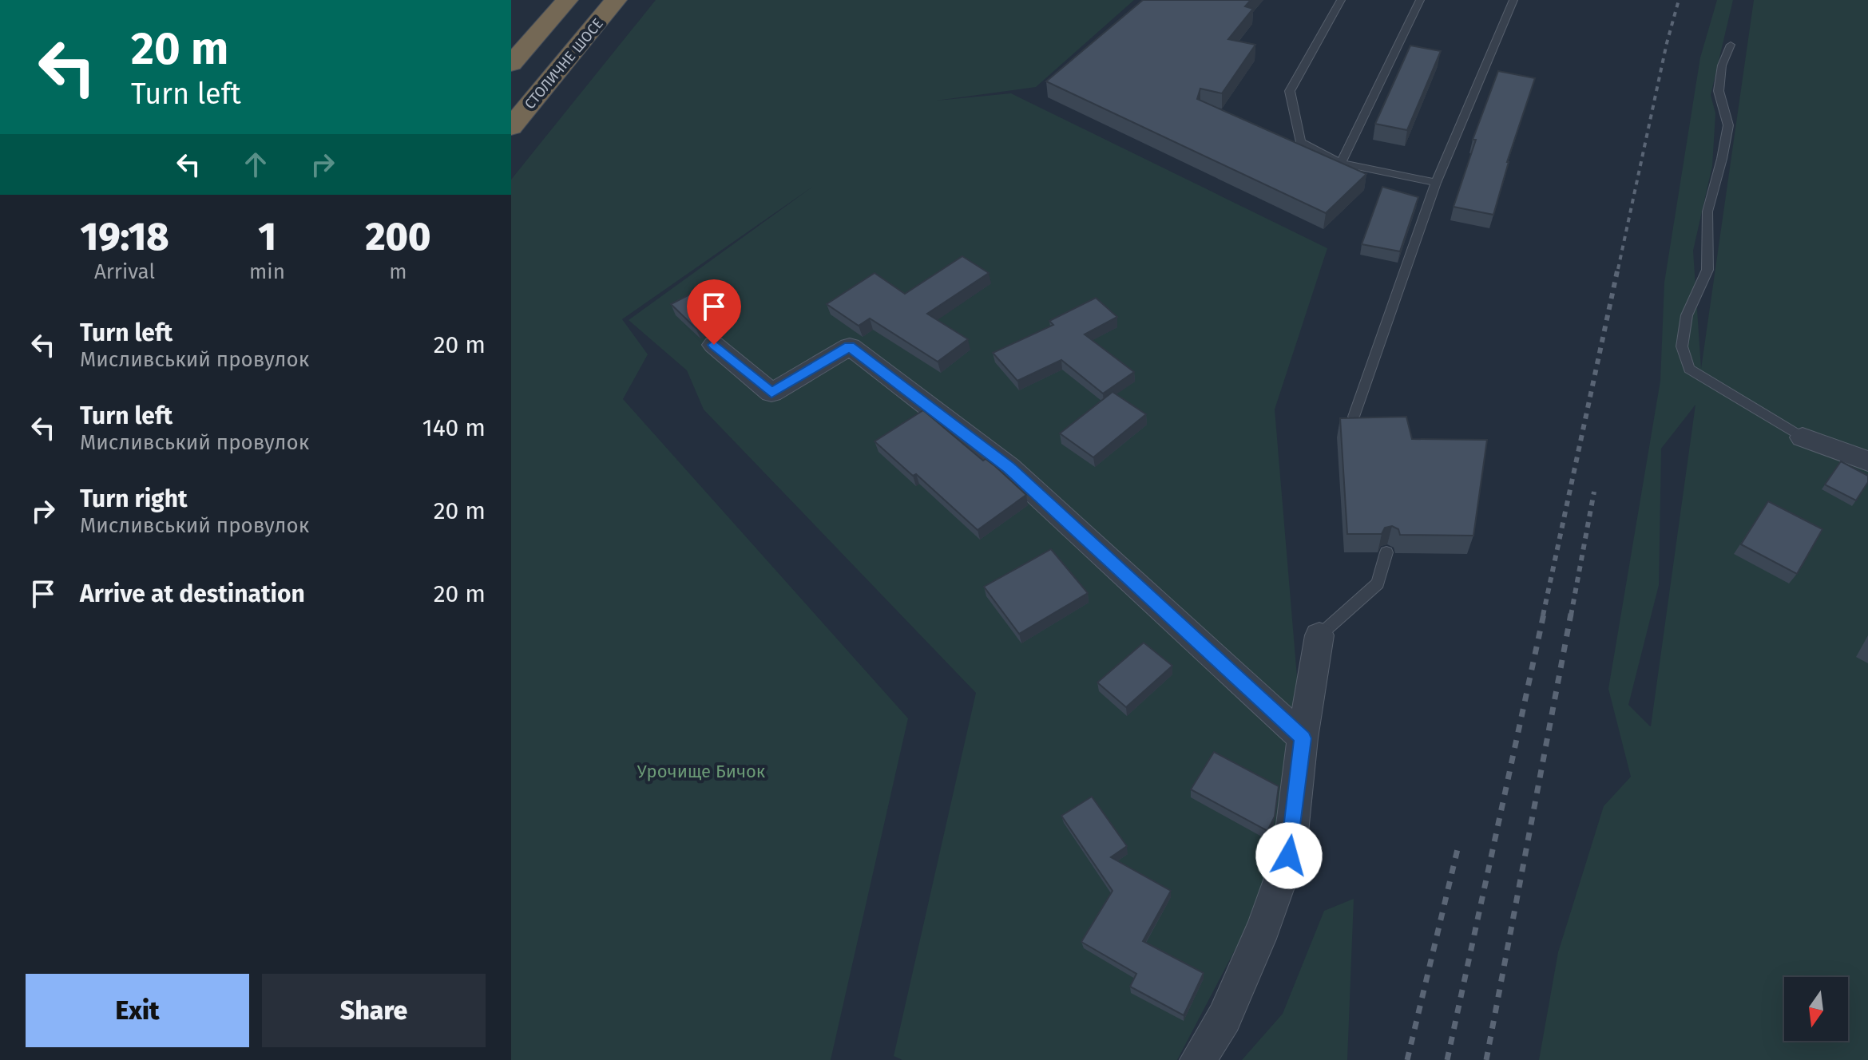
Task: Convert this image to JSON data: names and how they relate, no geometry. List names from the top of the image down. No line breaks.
{"streets":{"highway":["СТОЛИЧНЕ ШОСЕ"]},"parks":["Урочище Бичок"],"north":"bottom","page":{"turn":["20 m","Turn left"],"eta":["19:18","Arrival","1","min","200","m"],"list":[{"name":"Turn left","note":"Мисливський провулок","value":"20 m"},{"name":"Turn left","note":"Мисливський провулок","value":"140 m"},{"name":"Turn right","note":"Мисливський провулок","value":"20 m"},{"name":"Arrive at destination","value":"20 m"}],"buttons":["Exit","Share"]}}
